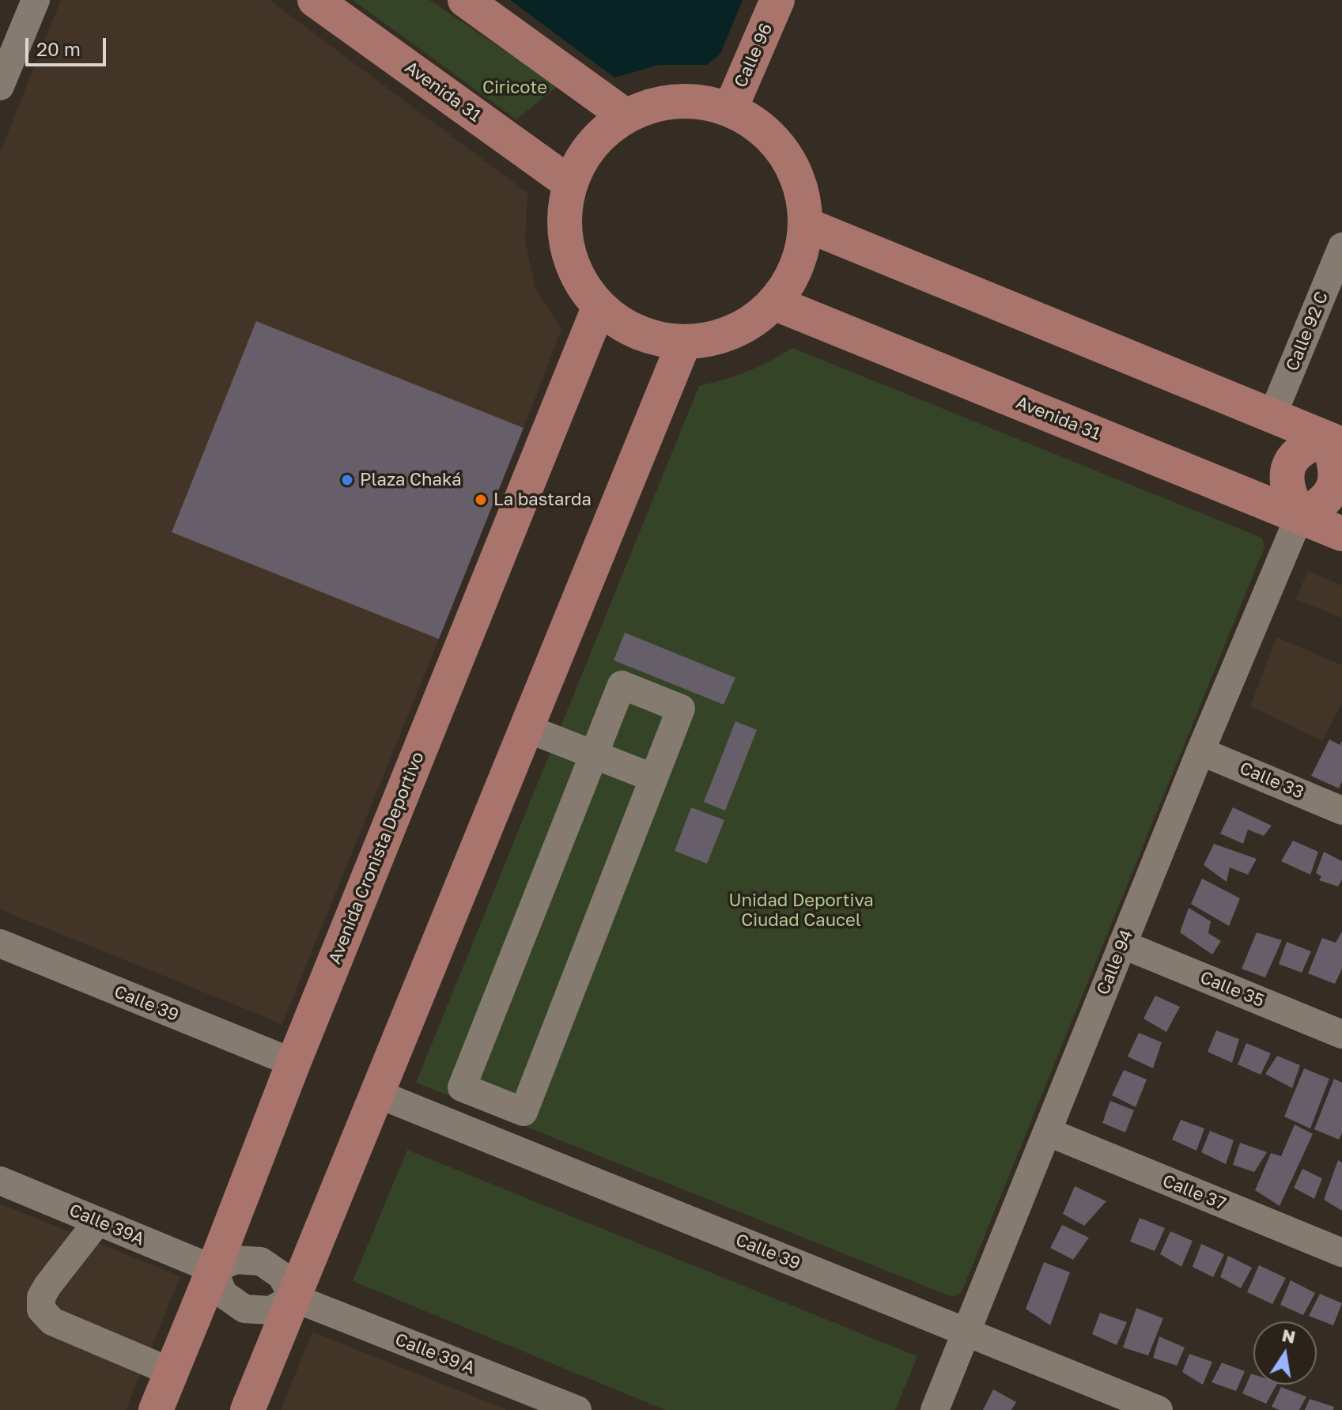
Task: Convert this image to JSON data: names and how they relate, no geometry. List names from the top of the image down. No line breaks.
{"streets":{"main road":["Calle 96","Avenida 31","Avenida Cronista Deportivo"],"street":["Calle 92 C","Calle 33","Calle 94","Calle 35","Calle 39","Calle 37","Calle 39A","Calle 39 A"]},"crossings":[["Avenida 31","Calle 94"],["Calle 33","Calle 94"],["Avenida Cronista Deportivo","Calle 39"],["Avenida Cronista Deportivo","Calle 39A"],["Calle 94","Calle 35"],["Calle 94","Calle 39"],["Calle 94","Calle 37"]],"parks":["Ciricote","Unidad Deportiva Ciudad Caucel"],"places":["Plaza Chaká","La bastarda"],"scale_bar":"20 m","north":"top"}
